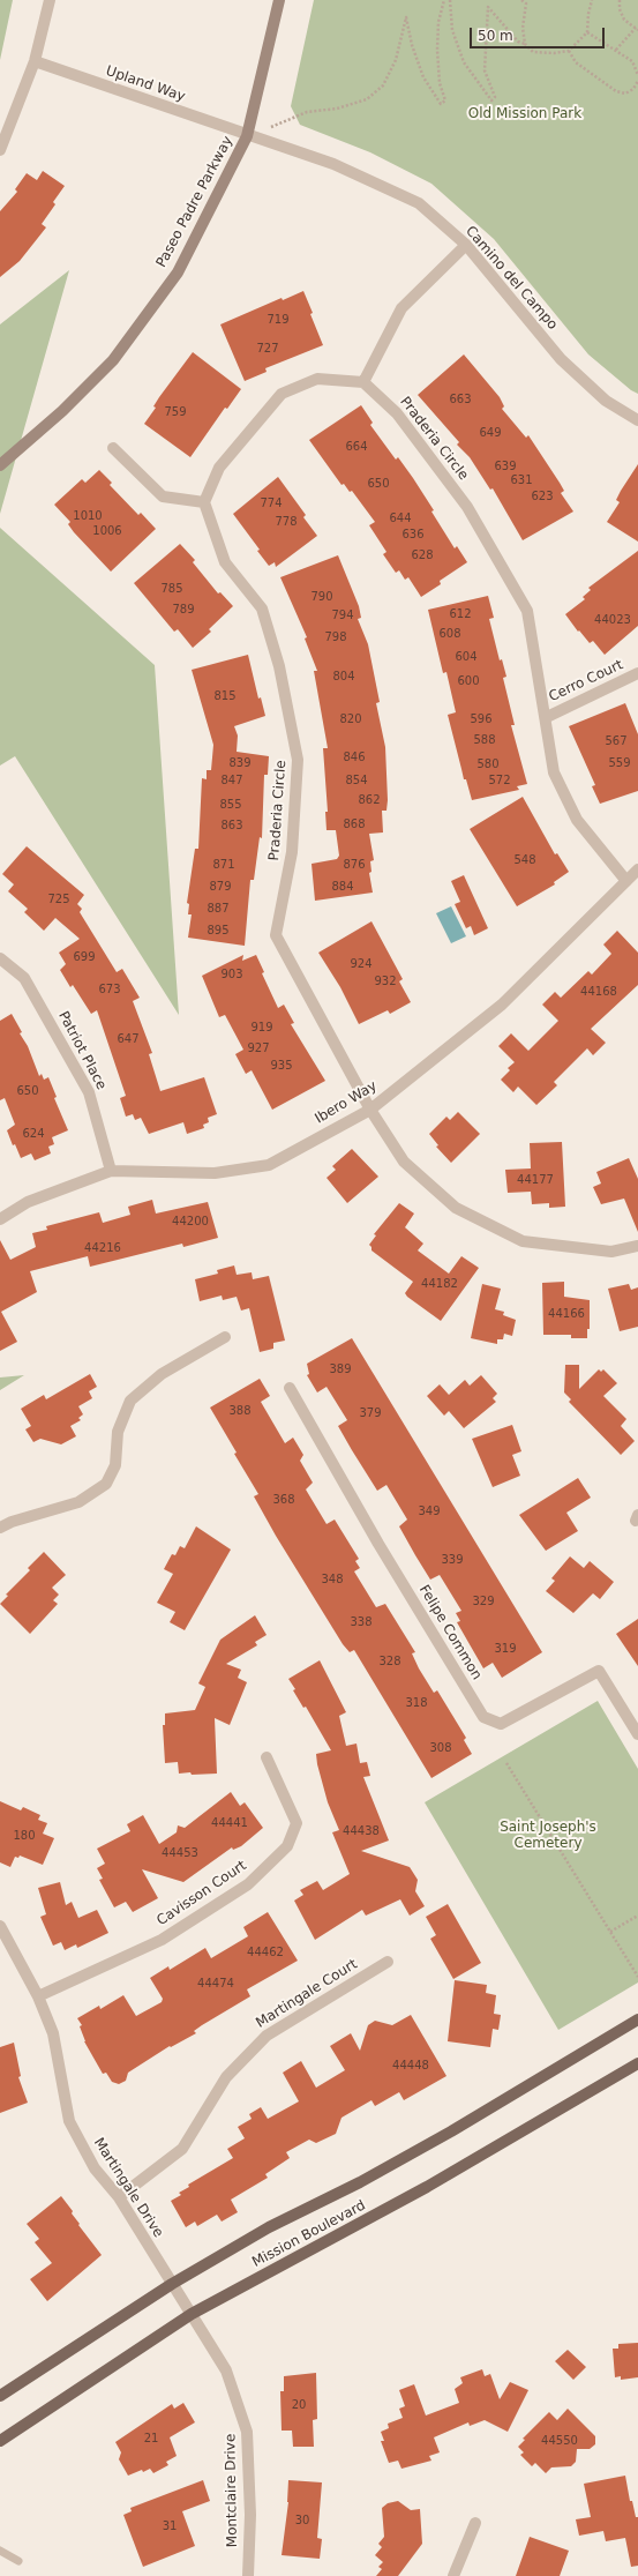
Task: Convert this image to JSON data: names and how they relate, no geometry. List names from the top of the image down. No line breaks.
{"streets":{"main road":["Paseo Padre Parkway","Mission Boulevard"],"street":["Upland Way","Camino del Campo","Praderia Circle","Cerro Court","Patriot Place","Ibero Way","Felipe Common","Cavisson Court","Martingale Court","Martingale Drive","Montclaire Drive"]},"crossings":[["Upland Way","Paseo Padre Parkway"],["Upland Way","Camino del Campo"],["Paseo Padre Parkway","Camino del Campo"],["Praderia Circle","Cerro Court"],["Praderia Circle","Ibero Way"],["Patriot Place","Ibero Way"],["Cavisson Court","Martingale Drive"],["Martingale Court","Martingale Drive"],["Martingale Drive","Mission Boulevard"],["Martingale Drive","Montclaire Drive"],["Mission Boulevard","Montclaire Drive"]],"parks":["Old Mission Park","Saint Joseph's Cemetery"],"house_numbers":["719","727","663","759","649","664","639","631","650","623","774","1010","644","778","1006","636","628","785","790","789","612","794","44023","608","798","604","804","600","815","820","596","588","567","846","839","559","580","847","854","572","862","855","868","863","548","871","876","879","884","725","887","895","699","924","903","932","673","44168","919","647","927","935","650","624","44177","44200","44216","44182","44166","389","388","379","368","349","339","348","329","338","319","328","318","308","44441","44438","180","44453","44462","44474","44448","20","21","44550","30","31"],"scale_bar":"50 m"}
